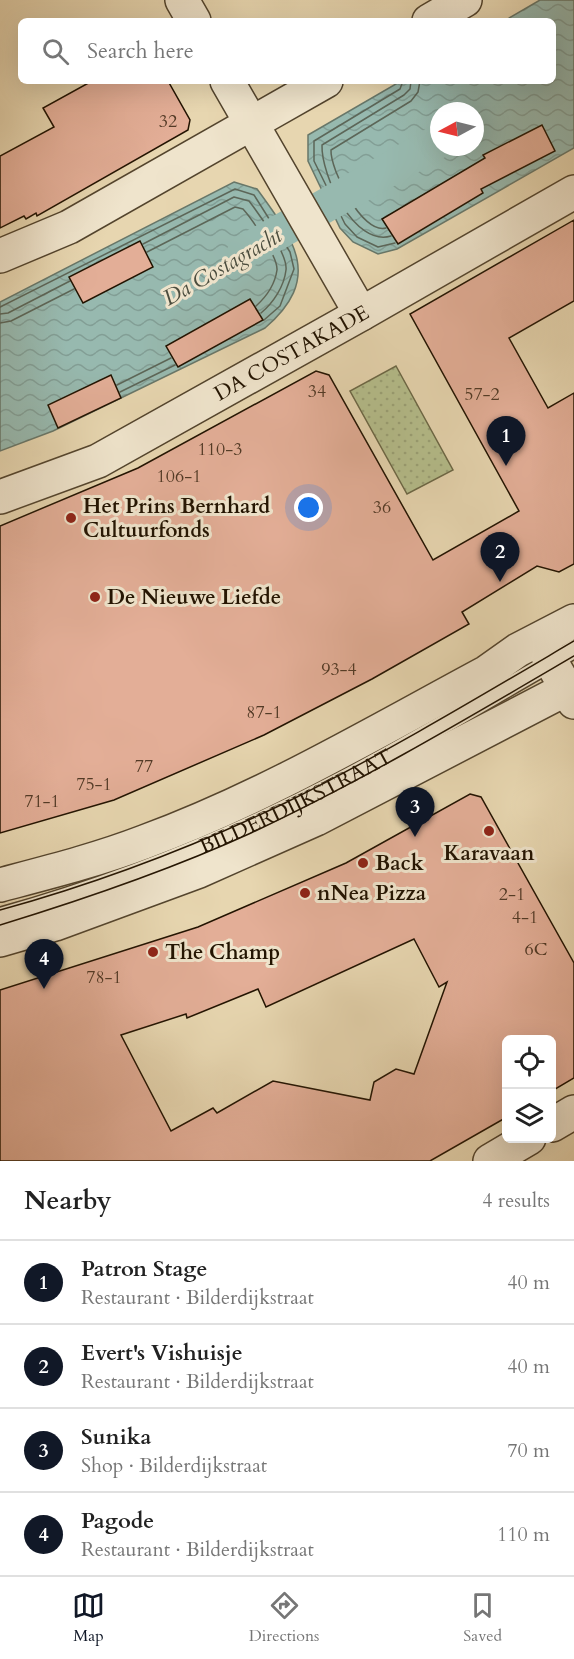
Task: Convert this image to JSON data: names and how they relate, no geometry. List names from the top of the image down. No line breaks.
{"streets":{"street":["DA COSTAKADE","BILDERDIJKSTRAAT"]},"water":["Da Costagracht"],"places":["Het Prins Bernhard Cultuurfonds","De Nieuwe Liefde","Karavaan","Back","nNea Pizza","The Champ"],"house_numbers":["32","34","57-2","110-3","106-1","36","93-4","87-1","77","75-1","71-1","2-1","4-1","6C","78-1"],"north":"left","page":{"search":"Search here","pins":["1","2","3","4"],"heading":["Nearby","4 results"],"list":[{"mark":"1","name":"Patron Stage","note":"Restaurant · Bilderdijkstraat","value":"40 m"},{"mark":"2","name":"Evert's Vishuisje","note":"Restaurant · Bilderdijkstraat","value":"40 m"},{"mark":"3","name":"Sunika","note":"Shop · Bilderdijkstraat","value":"70 m"},{"mark":"4","name":"Pagode","note":"Restaurant · Bilderdijkstraat","value":"110 m"}],"nav":["Map","Directions","Saved"]}}
